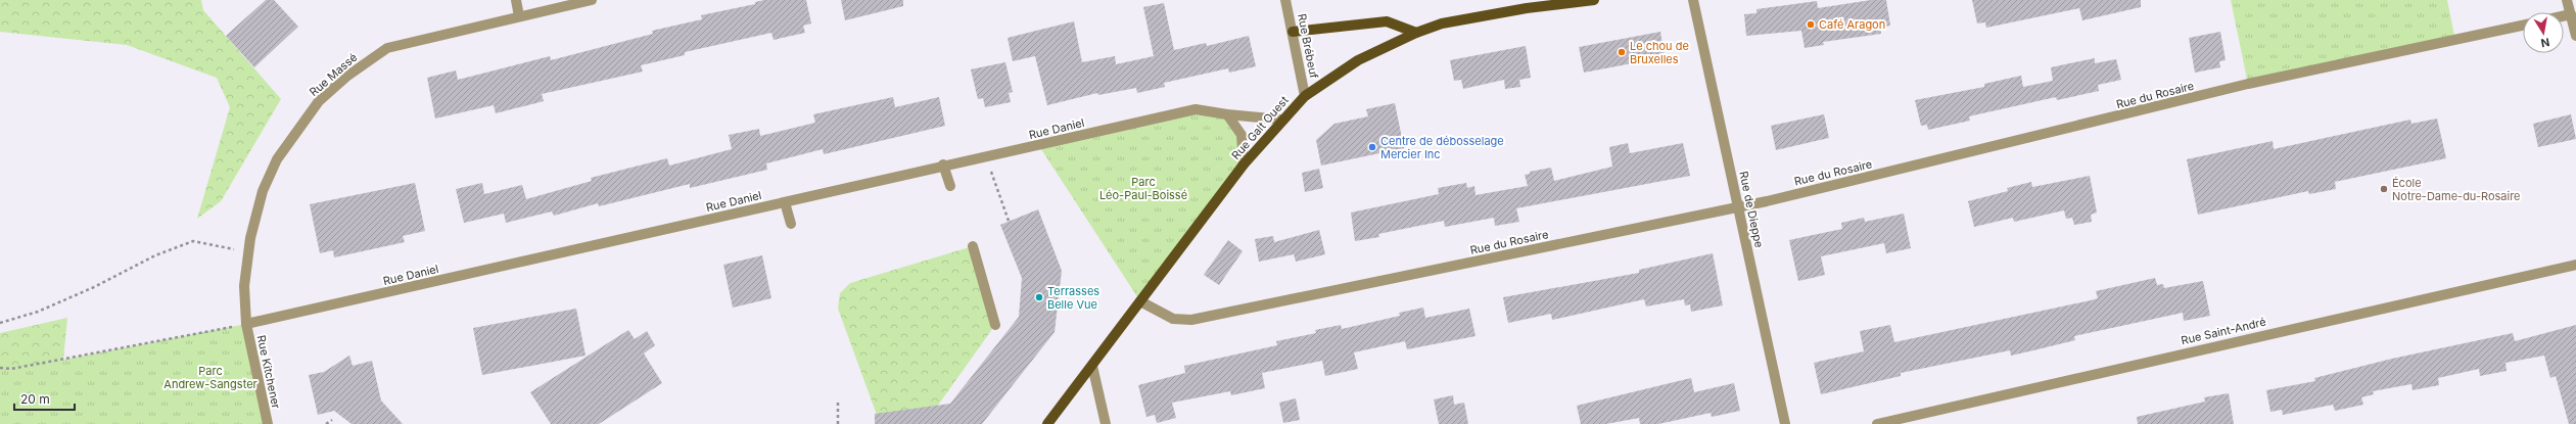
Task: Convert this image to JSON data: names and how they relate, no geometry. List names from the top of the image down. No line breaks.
{"streets":{"main road":["Rue Galt Ouest"],"street":["Rue Brébeuf","Rue Massé","Rue du Rosaire","Rue Daniel","Rue de Dieppe","Rue Saint-André","Rue Kitchener"]},"crossings":[["Rue Brébeuf","Rue Galt Ouest"],["Rue Massé","Rue Daniel"],["Rue Massé","Rue Kitchener"],["Rue du Rosaire","Rue Galt Ouest"],["Rue du Rosaire","Rue de Dieppe"],["Rue Galt Ouest","Rue Daniel"],["Rue Daniel","Rue Kitchener"]],"parks":["Parc Léo-Paul-Boissé","Parc Andrew-Sangster"],"places":["Café Aragon","Le chou de Bruxelles","Centre de débosselage Mercier Inc","École Notre-Dame-du-Rosaire","Terrasses Belle Vue"],"scale_bar":"20 m","north":"bottom"}
